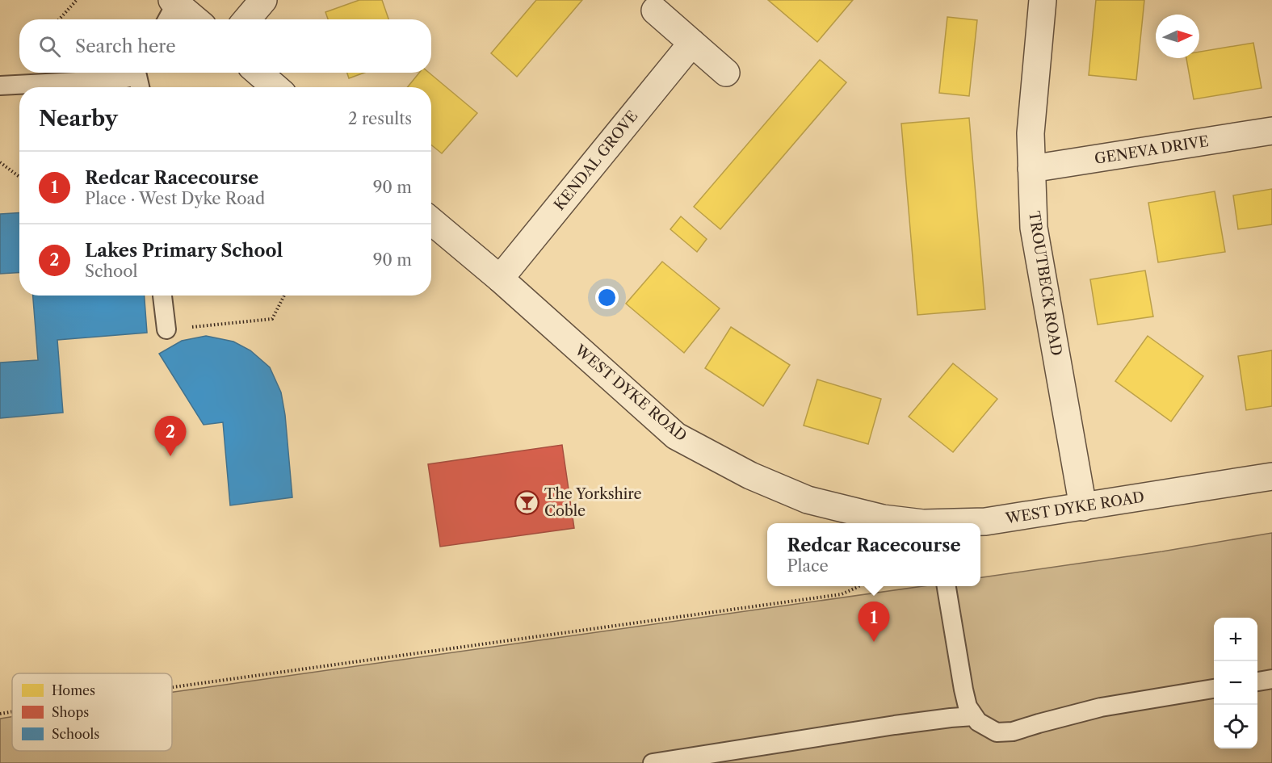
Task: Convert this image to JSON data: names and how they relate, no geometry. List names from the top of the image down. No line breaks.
{"streets":{"street":["GENEVA DRIVE","KENDAL GROVE","TROUTBECK ROAD","WEST DYKE ROAD"]},"crossings":[["GENEVA DRIVE","TROUTBECK ROAD"],["KENDAL GROVE","WEST DYKE ROAD"],["TROUTBECK ROAD","WEST DYKE ROAD"]],"places":{"bar":["The Yorkshire Coble"]},"legend":["Homes","Shops","Schools"],"north":"right","page":{"search":"Search here","heading":["Nearby","2 results"],"list":[{"mark":"1","name":"Redcar Racecourse","note":"Place · West Dyke Road","value":"90 m"},{"mark":"2","name":"Lakes Primary School","note":"School","value":"90 m"}],"pins":["2","1"],"popup":["Redcar Racecourse","Place"],"map_buttons":["+","−"]}}
